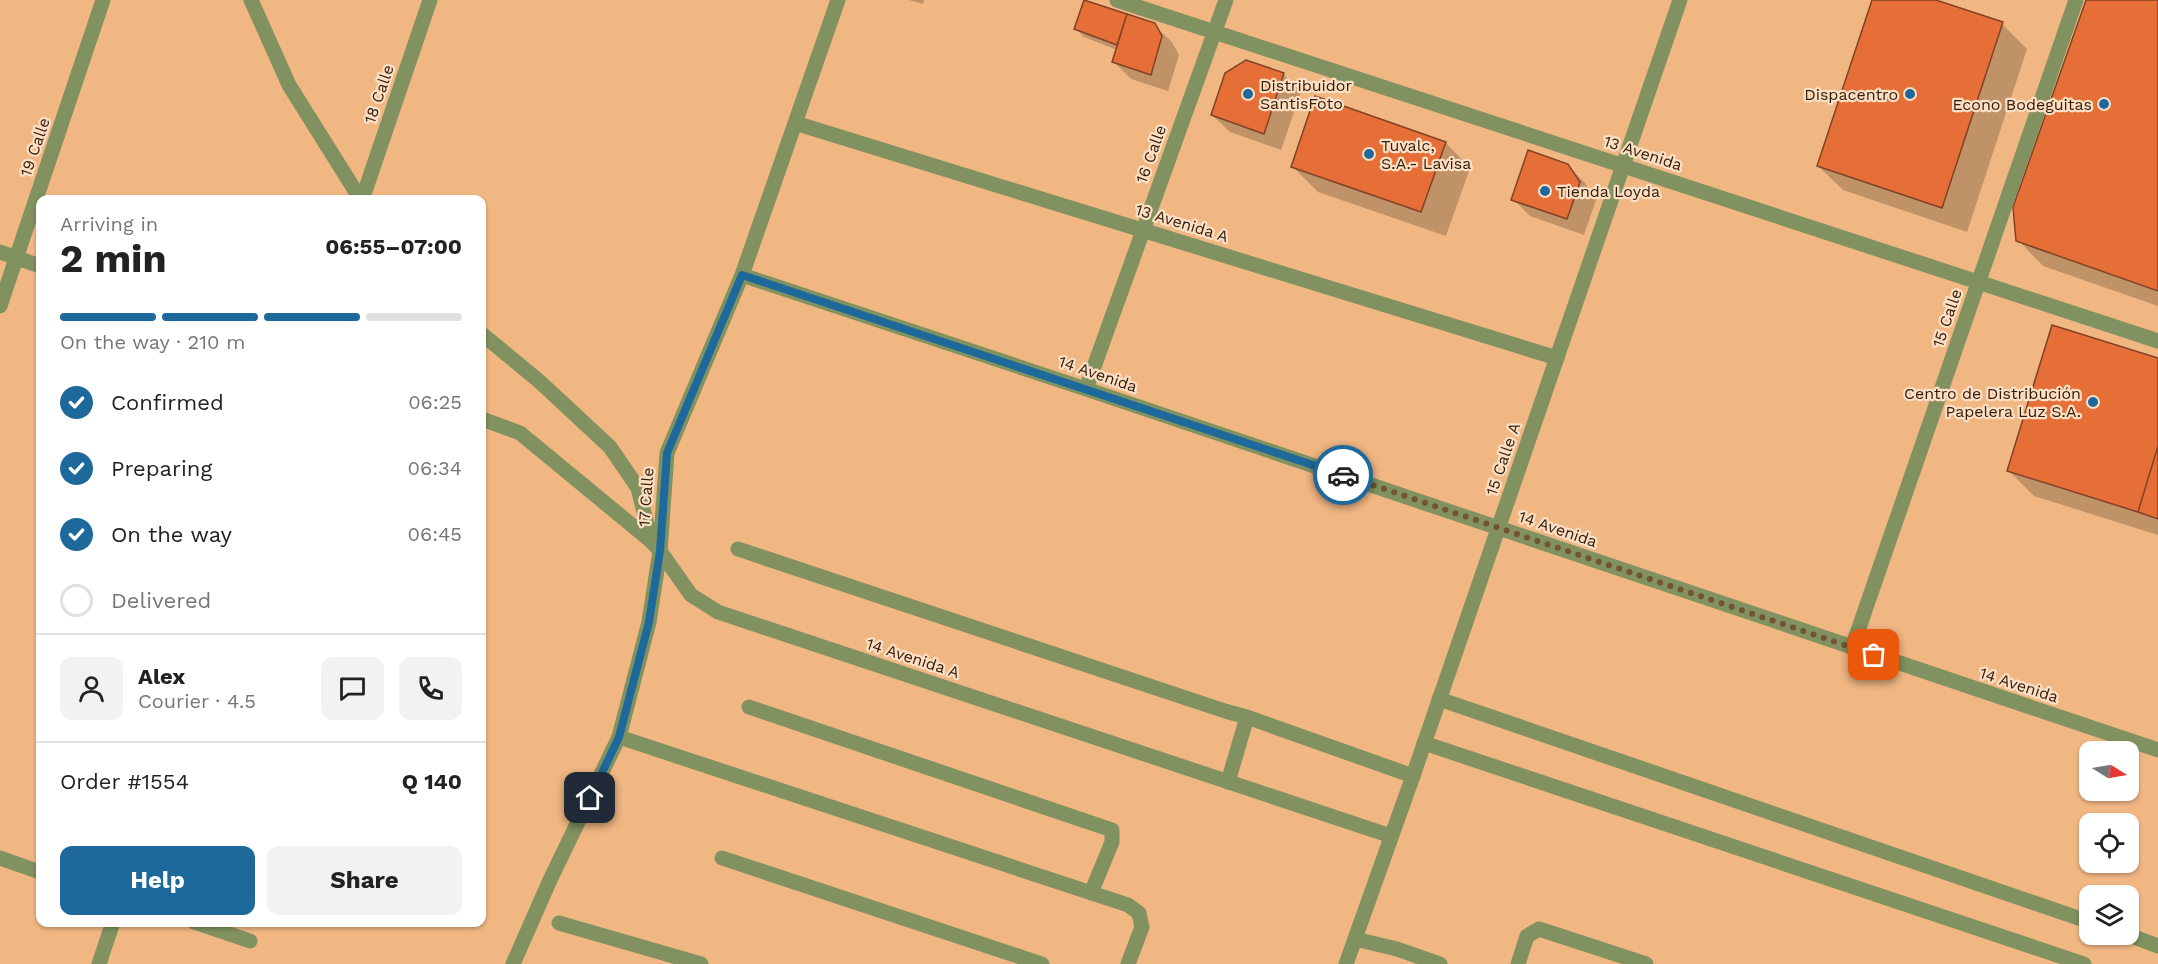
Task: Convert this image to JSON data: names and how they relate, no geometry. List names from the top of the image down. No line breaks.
{"streets":{"street":["18 Calle","19 Calle","13 Avenida","16 Calle","13 Avenida A","15 Calle","14 Avenida","15 Calle A","17 Calle","14 Avenida A"]},"crossings":[["13 Avenida","16 Calle"],["13 Avenida","15 Calle"],["13 Avenida","15 Calle A"],["16 Calle","13 Avenida A"],["16 Calle","14 Avenida"],["13 Avenida A","15 Calle A"],["13 Avenida A","17 Calle"],["15 Calle","14 Avenida"],["14 Avenida","15 Calle A"],["14 Avenida","17 Calle"],["15 Calle A","14 Avenida A"],["17 Calle","14 Avenida A"]],"places":["Distribuidor SantisFoto","Dispacentro","Econo Bodeguitas","Tuvalc, S.A.- Lavisa","Tienda Loyda","Centro de Distribución Papelera Luz S.A."],"north":"right","page":{"heading":["2 min","Arriving in","06:55–07:00"],"panel":["Alex","Courier · 4.5","Order #1554","Q 140"],"bar":"On the way · 210 m","list":[["Confirmed","06:25"],["Preparing","06:34"],["On the way","06:45"],"Delivered"],"buttons":["Help","Share"]}}
